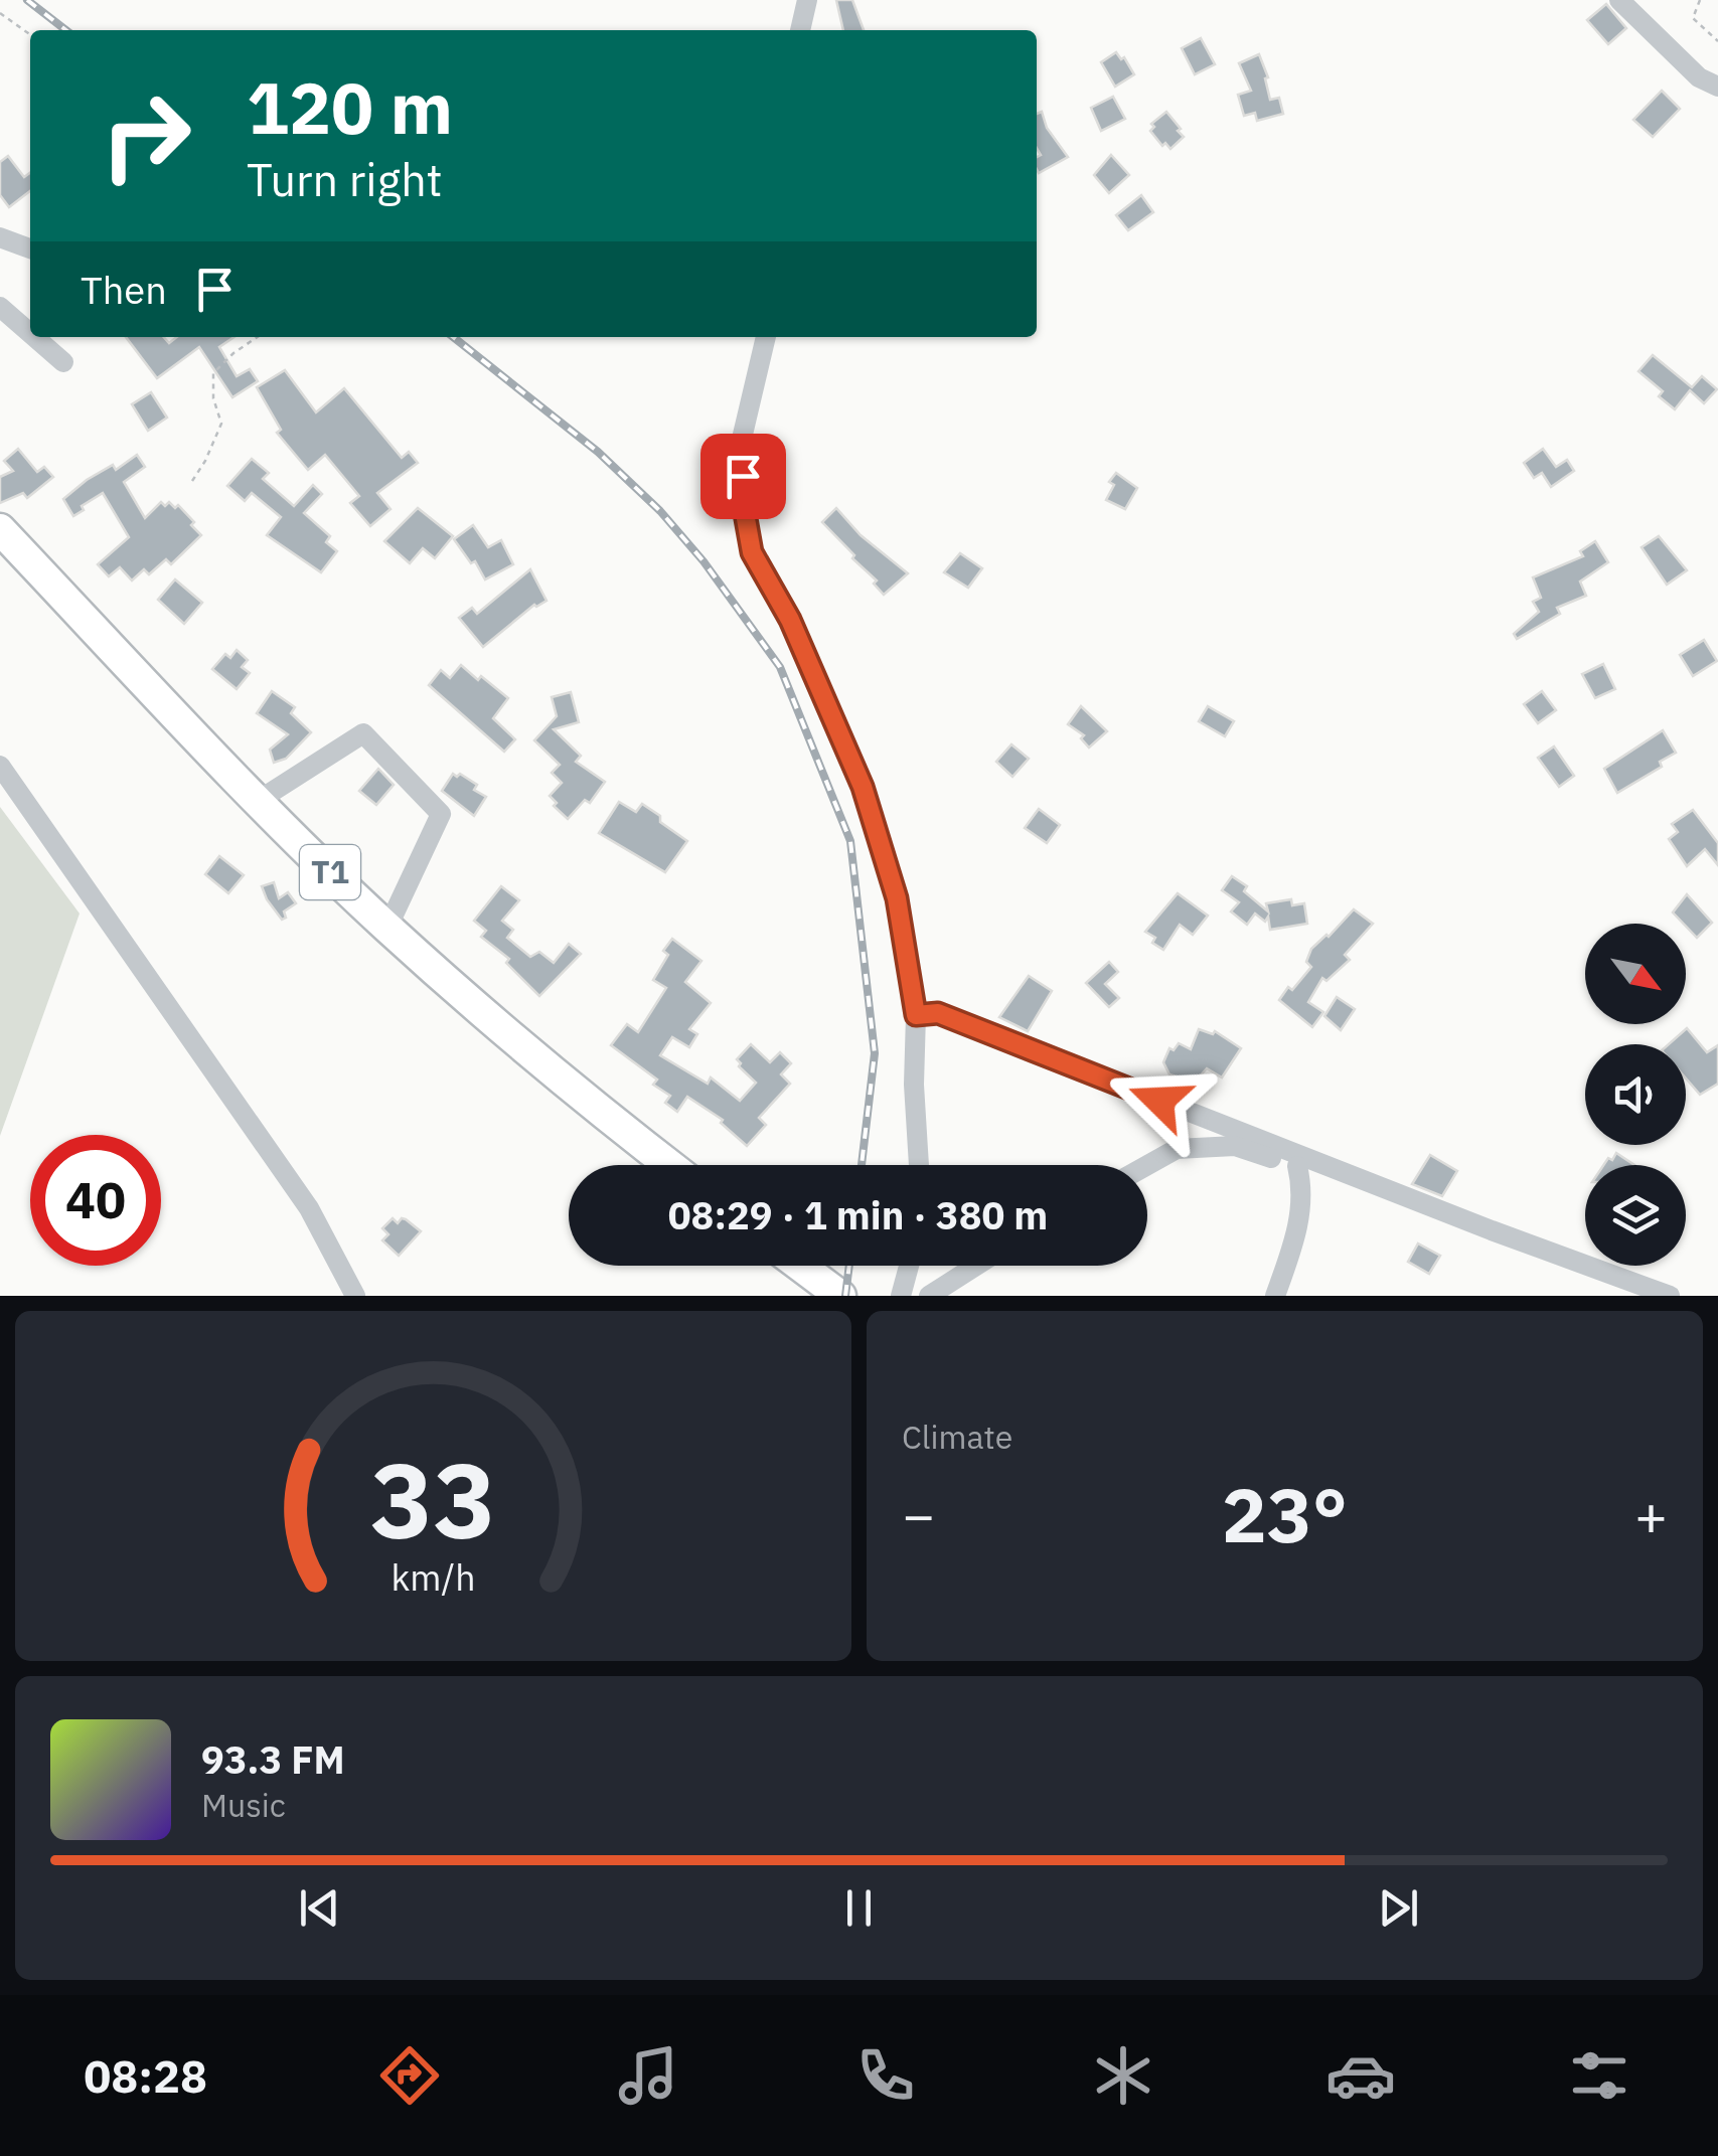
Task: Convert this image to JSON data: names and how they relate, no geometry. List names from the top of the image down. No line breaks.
{"streets":{"highway":["T1"]},"north":"bottom right","page":{"turn":["120 m","Turn right"],"then":"Then","limit":"40","trip":"08:29 · 1 min · 380 m","tile":"Climate","heat":["−","23°","+"],"song":["93.3 FM","Music"],"tabs":"08:28","gauge":["33","km/h"]}}
